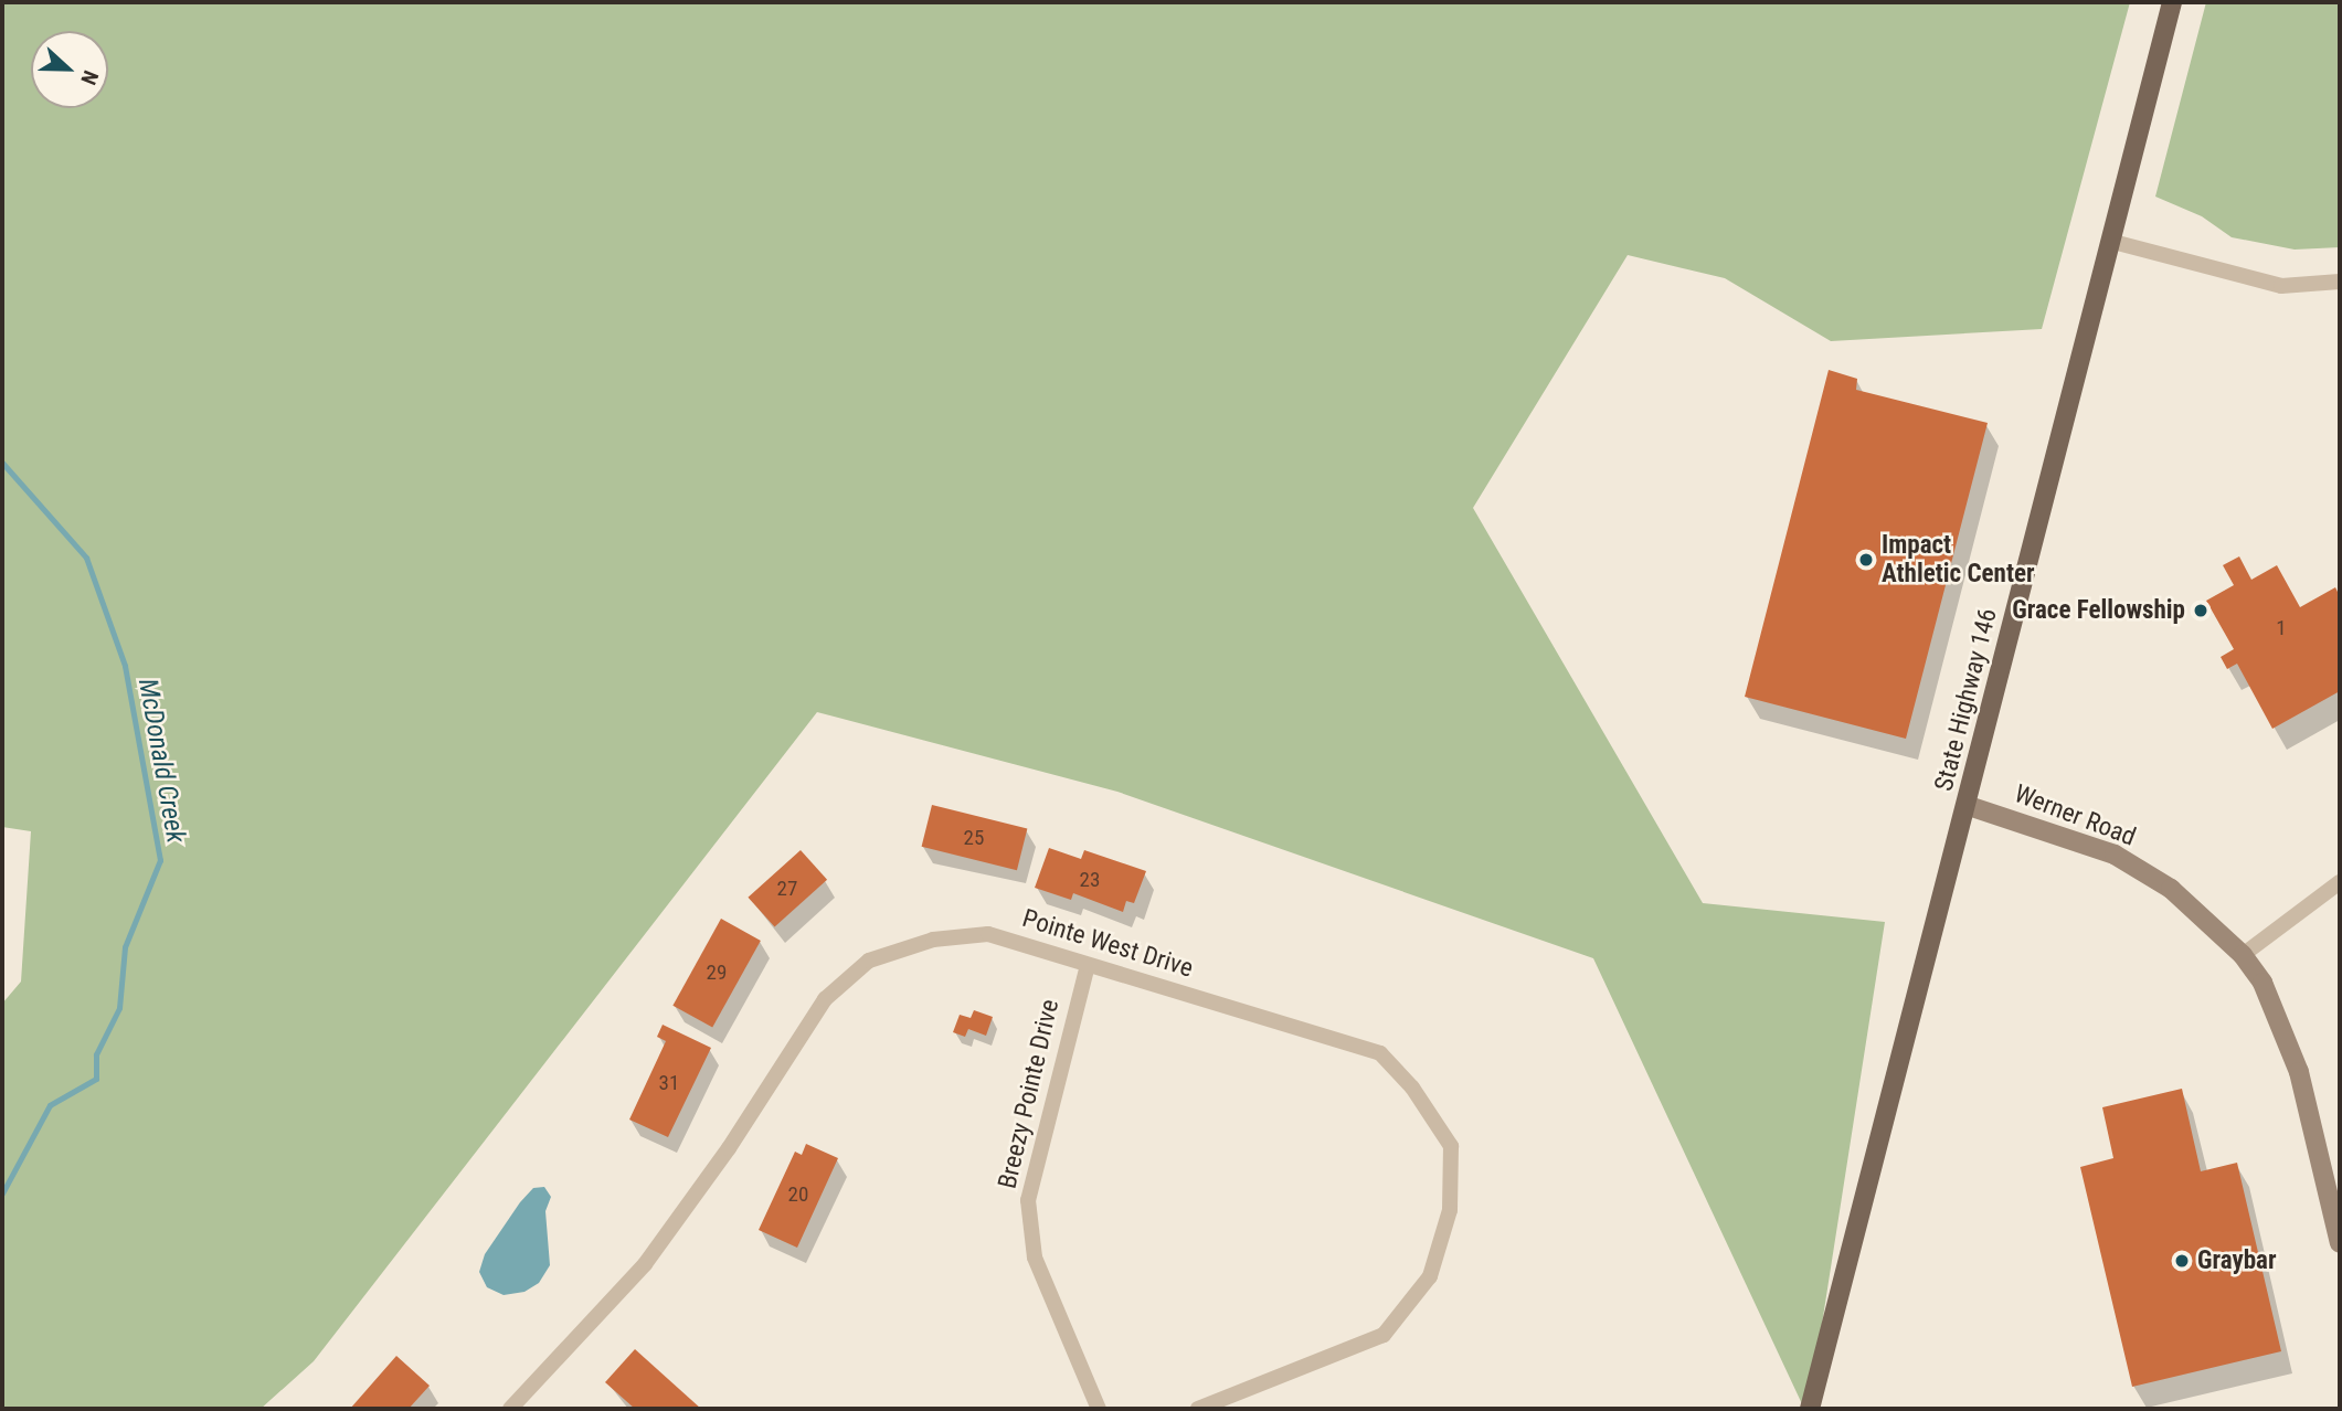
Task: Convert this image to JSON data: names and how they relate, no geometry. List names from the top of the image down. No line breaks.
{"streets":{"main road":["State Highway 146"],"street":["Werner Road","Pointe West Drive","Breezy Pointe Drive"]},"crossings":[["State Highway 146","Werner Road"],["Pointe West Drive","Breezy Pointe Drive"]],"water":["McDonald Creek"],"places":["Impact Athletic Center","Grace Fellowship","Graybar"],"house_numbers":["1","25","23","27","29","31","20"],"north":"right"}
